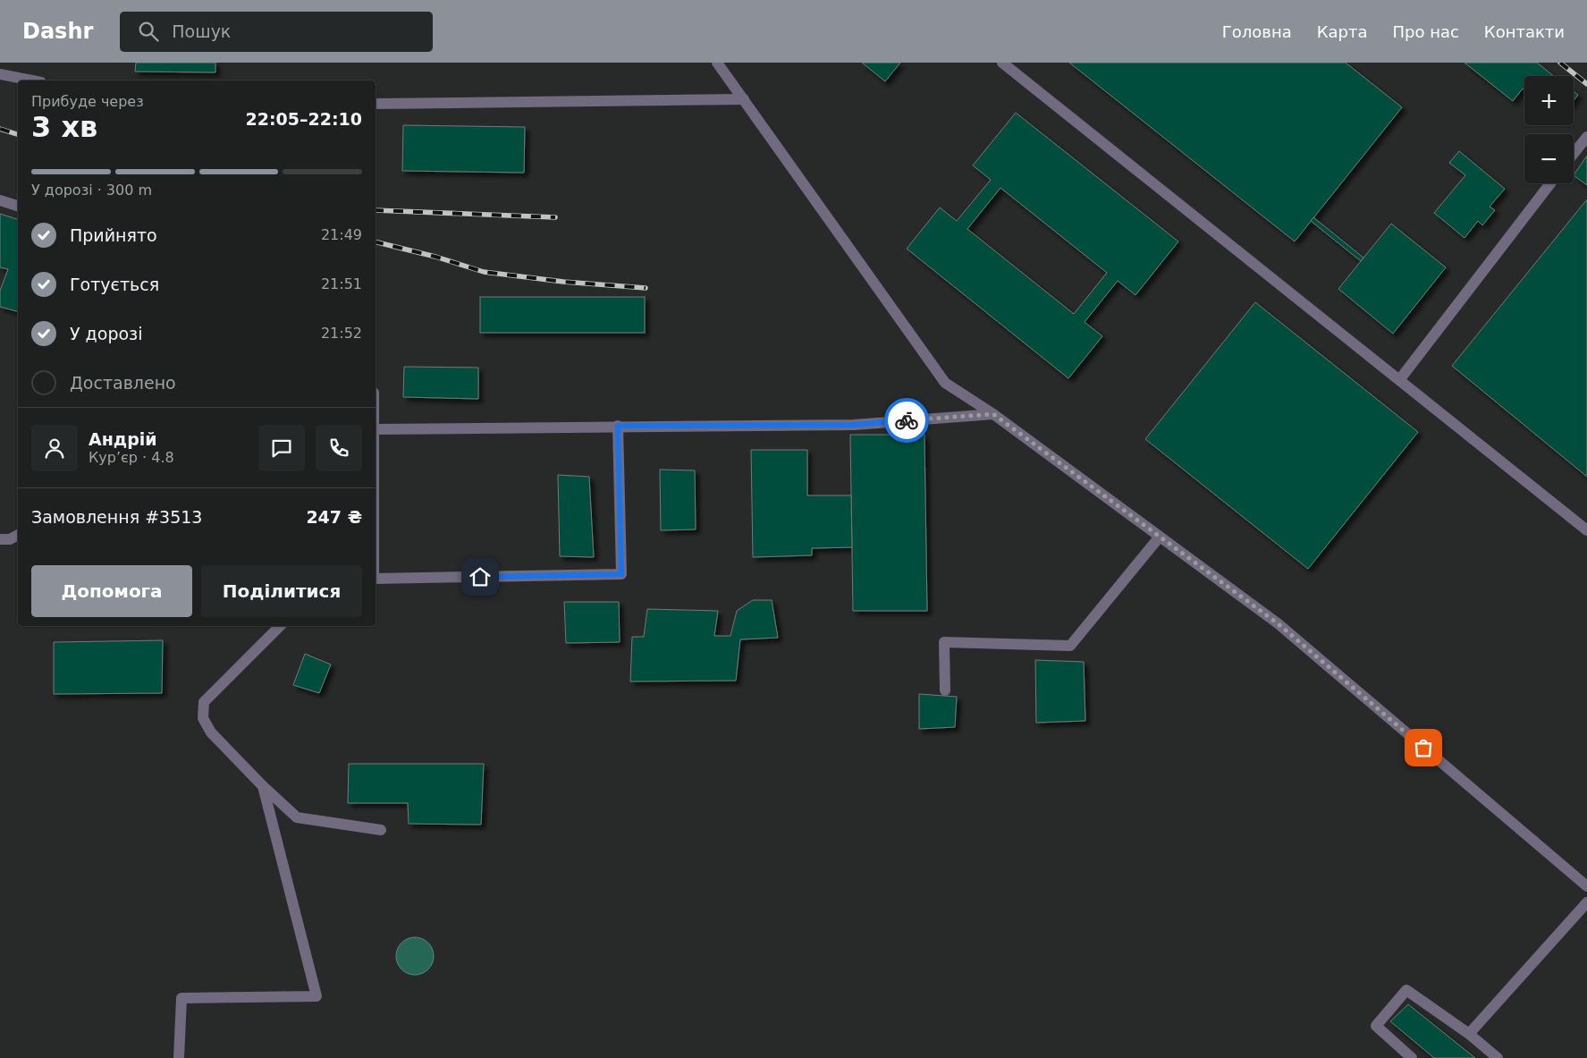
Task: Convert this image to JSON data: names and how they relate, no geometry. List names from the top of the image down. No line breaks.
{"page":{"header":"Dashr","search":"Пошук","nav":["Головна","Карта","Про нас","Контакти"],"map_buttons":["+","−"],"heading":["3 хв","Прибуде через","22:05–22:10"],"panel":["Андрій","Кур’єр · 4.8","Замовлення #3513","247 ₴"],"bar":"У дорозі · 300 m","list":[["Прийнято","21:49"],["Готується","21:51"],["У дорозі","21:52"],"Доставлено"],"buttons":["Допомога","Поділитися"]}}
